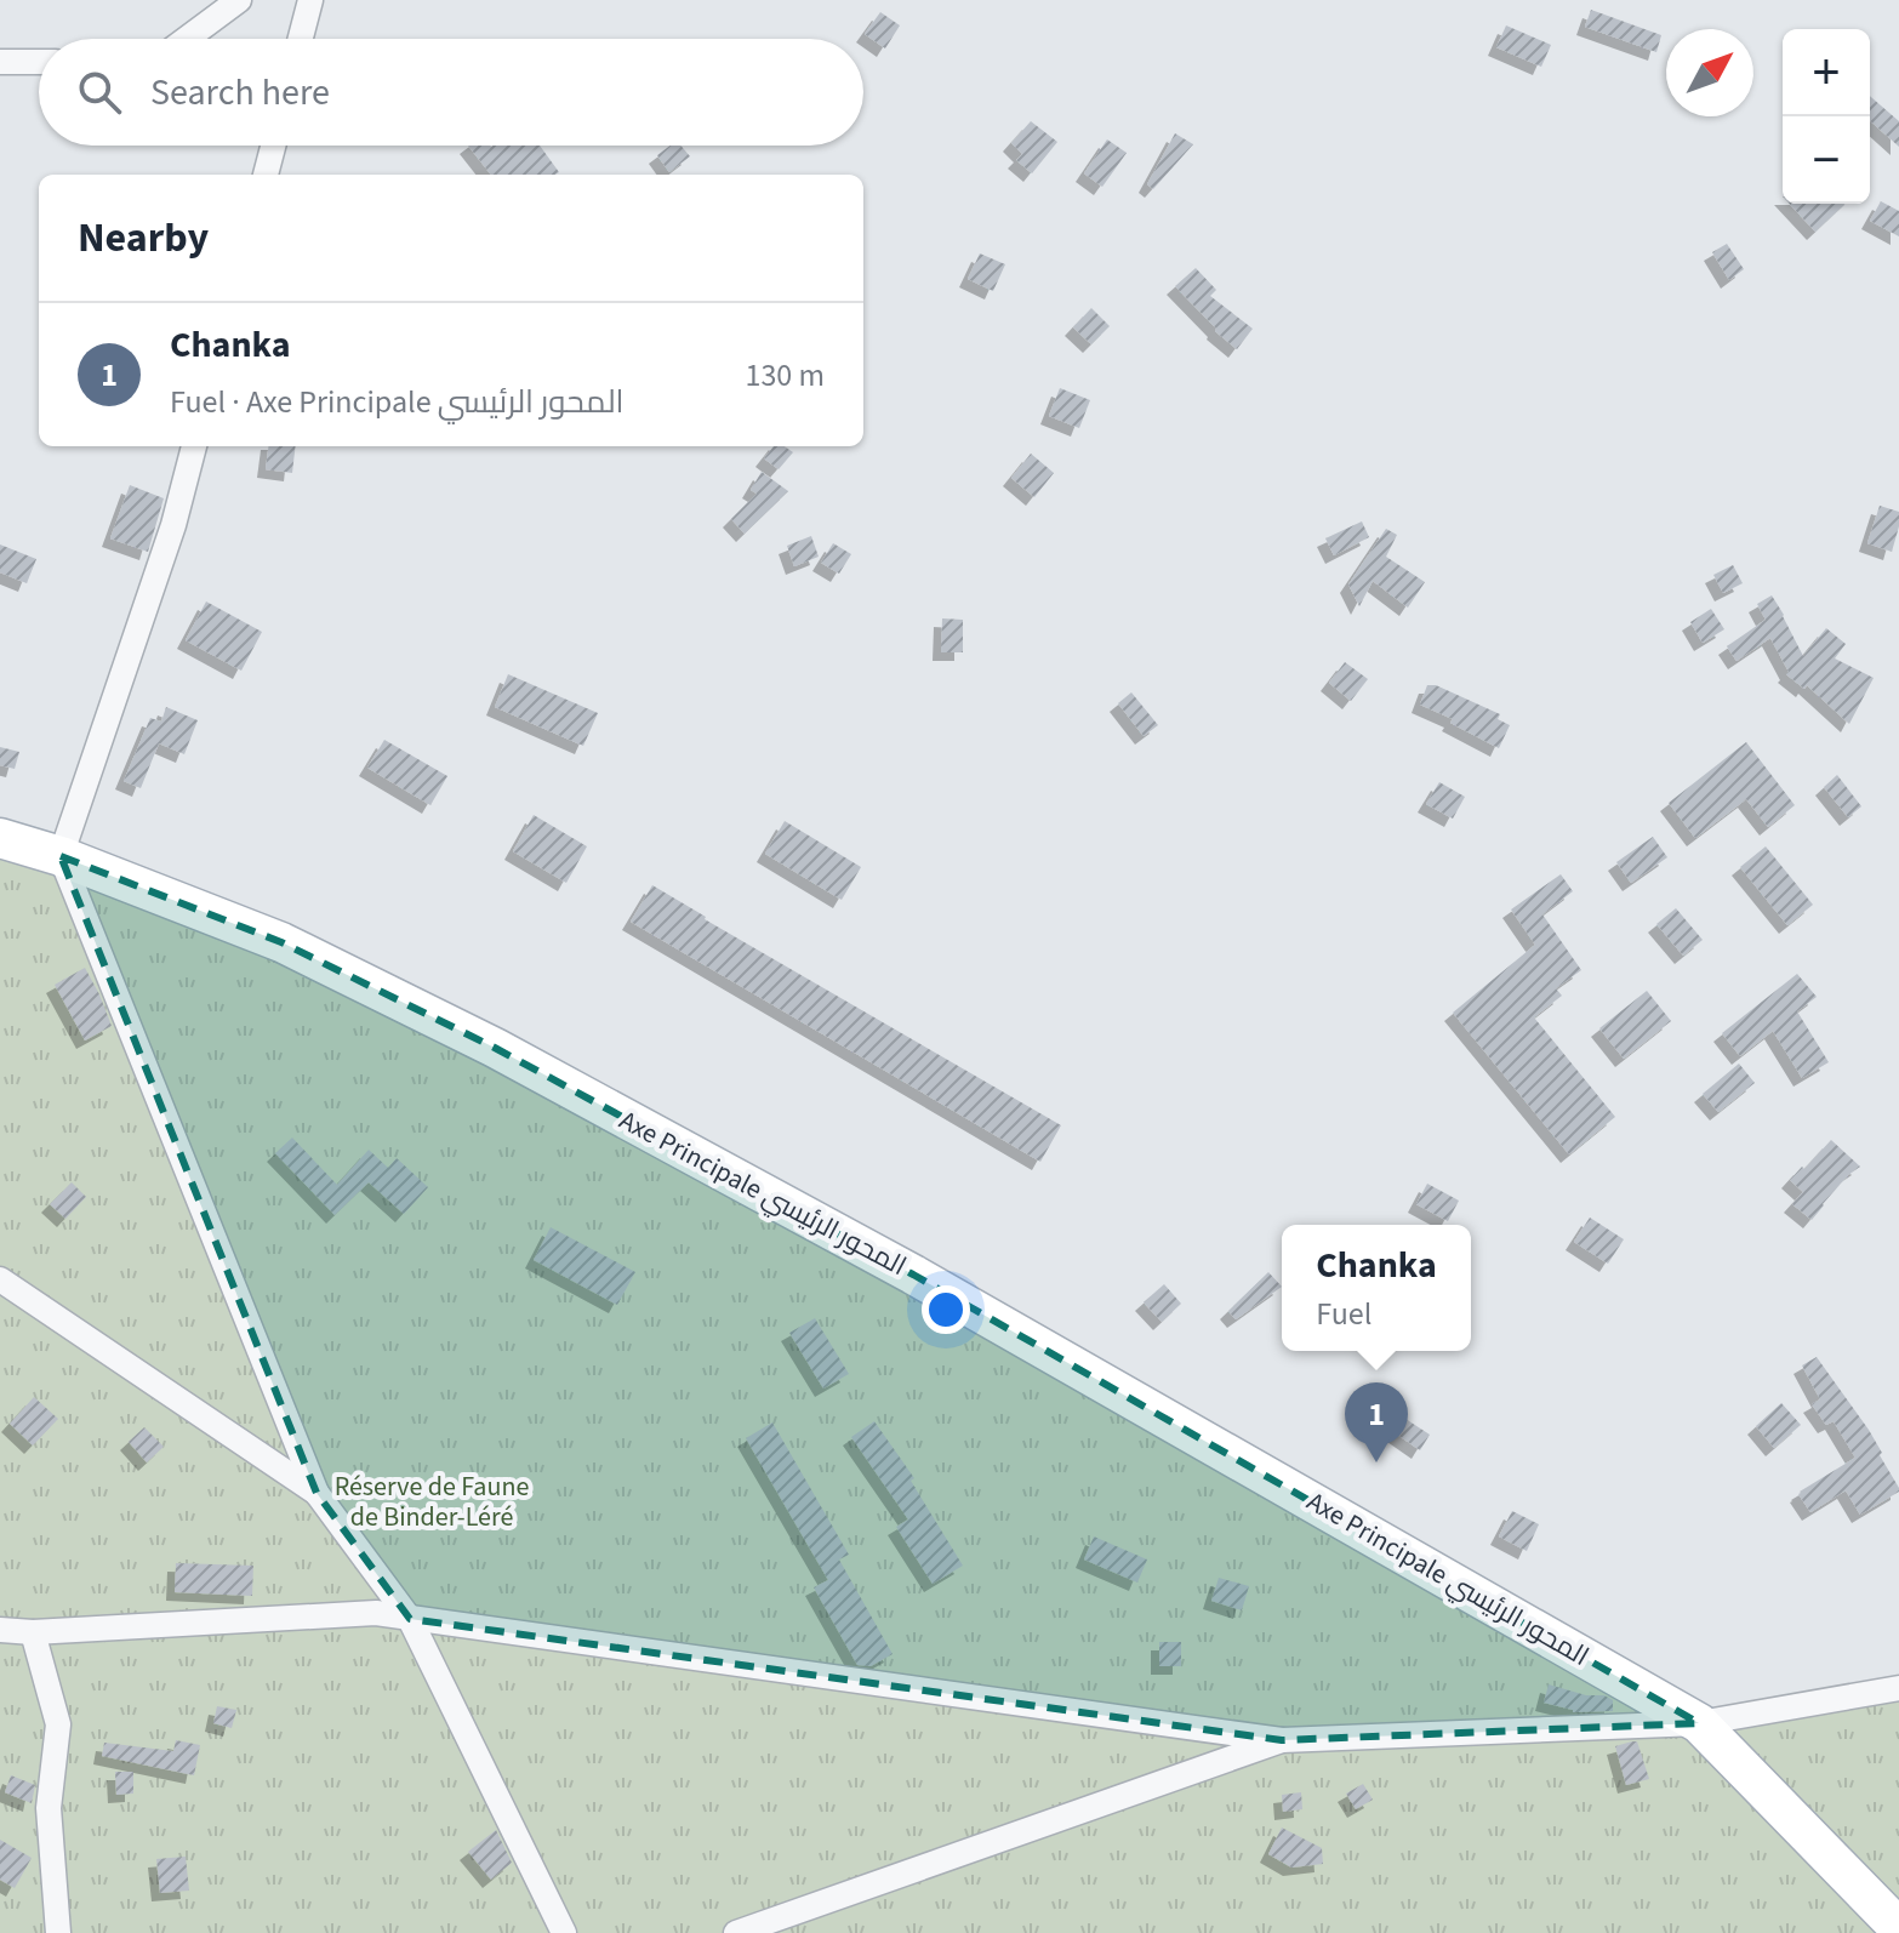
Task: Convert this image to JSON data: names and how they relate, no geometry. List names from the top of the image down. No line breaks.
{"streets":{"main road":["Axe Principale المحور الرئيسي"]},"parks":["Réserve de Faune de Binder-Léré"],"north":"top right","page":{"map_buttons":["+","−"],"search":"Search here","heading":"Nearby","list":[{"mark":"1","name":"Chanka","note":"Fuel · Axe Principale المحور الرئيسي","value":"130 m"}],"popup":["Chanka","Fuel"],"pins":"1"}}
